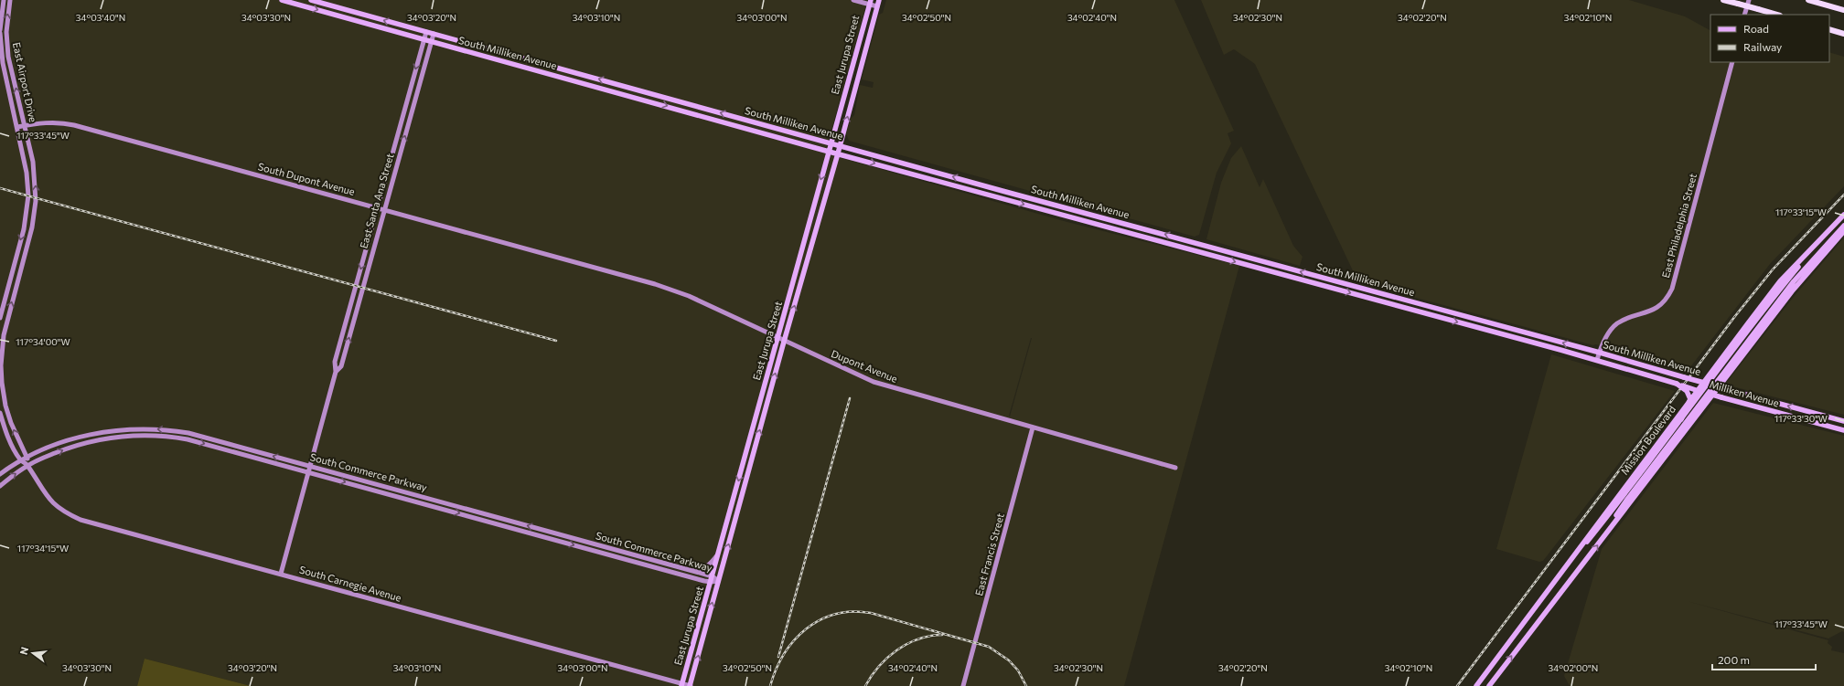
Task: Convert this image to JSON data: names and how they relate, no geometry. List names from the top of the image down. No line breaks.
{"streets":{"main road":["South Milliken Avenue","East Jurupa Street","Milliken Avenue","Mission Boulevard"],"street":["East Airport Drive","South Dupont Avenue","East Santa Ana Street","East Philadelphia Street","Dupont Avenue","South Commerce Parkway","East Francis Street","South Carnegie Avenue"]},"crossings":[["South Milliken Avenue","East Jurupa Street"],["South Milliken Avenue","East Santa Ana Street"],["South Milliken Avenue","East Philadelphia Street"],["South Milliken Avenue","Milliken Avenue"],["East Jurupa Street","Dupont Avenue"],["East Jurupa Street","South Commerce Parkway"],["East Jurupa Street","South Carnegie Avenue"],["East Airport Drive","South Dupont Avenue"],["East Airport Drive","South Commerce Parkway"],["East Airport Drive","South Carnegie Avenue"],["South Dupont Avenue","East Santa Ana Street"],["South Dupont Avenue","Dupont Avenue"],["East Santa Ana Street","South Commerce Parkway"],["East Santa Ana Street","South Carnegie Avenue"],["East Philadelphia Street","Milliken Avenue"],["Dupont Avenue","East Francis Street"],["South Commerce Parkway","South Carnegie Avenue"]],"legend":["Road","Railway"],"scale_bar":"200 m","north":"left","coordinates":["34°03'40\"N","34°03'30\"N","34°03'20\"N","34°03'10\"N","34°03'00\"N","34°02'50\"N","34°02'40\"N","34°02'30\"N","34°02'20\"N","34°02'10\"N","117°33'45\"W","117°33'15\"W","117°34'00\"W","117°33'30\"W","117°34'15\"W","34°02'00\"N"]}
